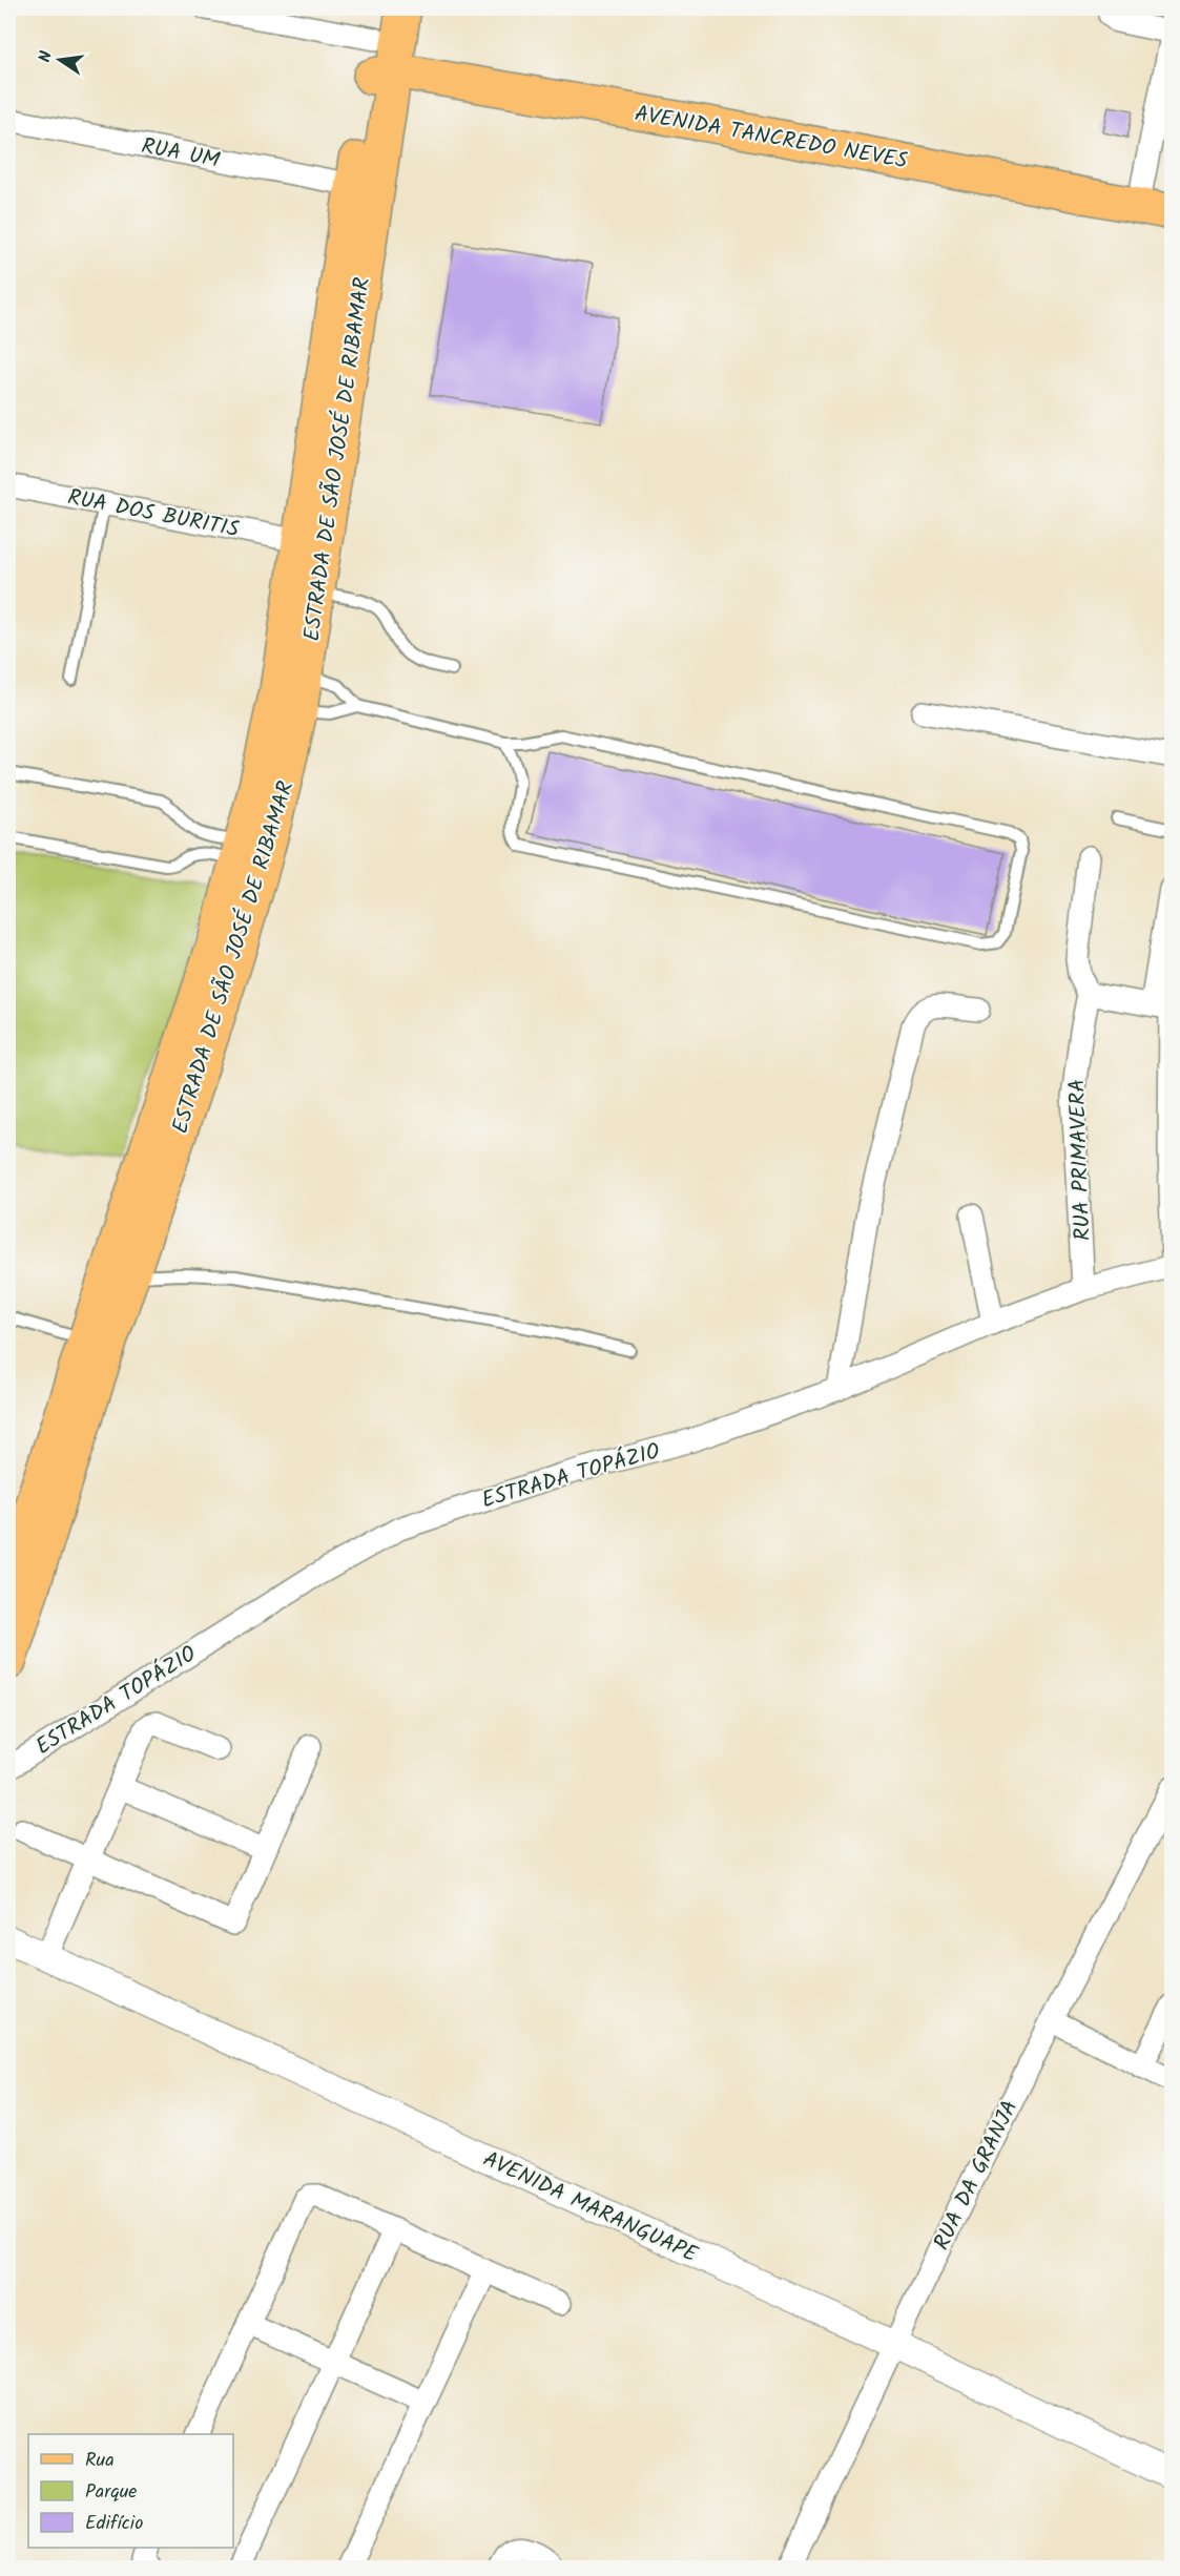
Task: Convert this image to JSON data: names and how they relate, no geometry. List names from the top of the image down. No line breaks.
{"streets":{"main road":["AVENIDA TANCREDO NEVES","ESTRADA DE SÃO JOSÉ DE RIBAMAR"],"street":["RUA UM","RUA DOS BURITIS","RUA PRIMAVERA","ESTRADA TOPÁZIO","RUA DA GRANJA","AVENIDA MARANGUAPE"]},"crossings":[["AVENIDA TANCREDO NEVES","ESTRADA DE SÃO JOSÉ DE RIBAMAR"],["RUA UM","ESTRADA DE SÃO JOSÉ DE RIBAMAR"],["ESTRADA DE SÃO JOSÉ DE RIBAMAR","RUA DOS BURITIS"],["RUA PRIMAVERA","ESTRADA TOPÁZIO"],["RUA DA GRANJA","AVENIDA MARANGUAPE"]],"legend":["Rua","Parque","Edifício"],"north":"left"}
